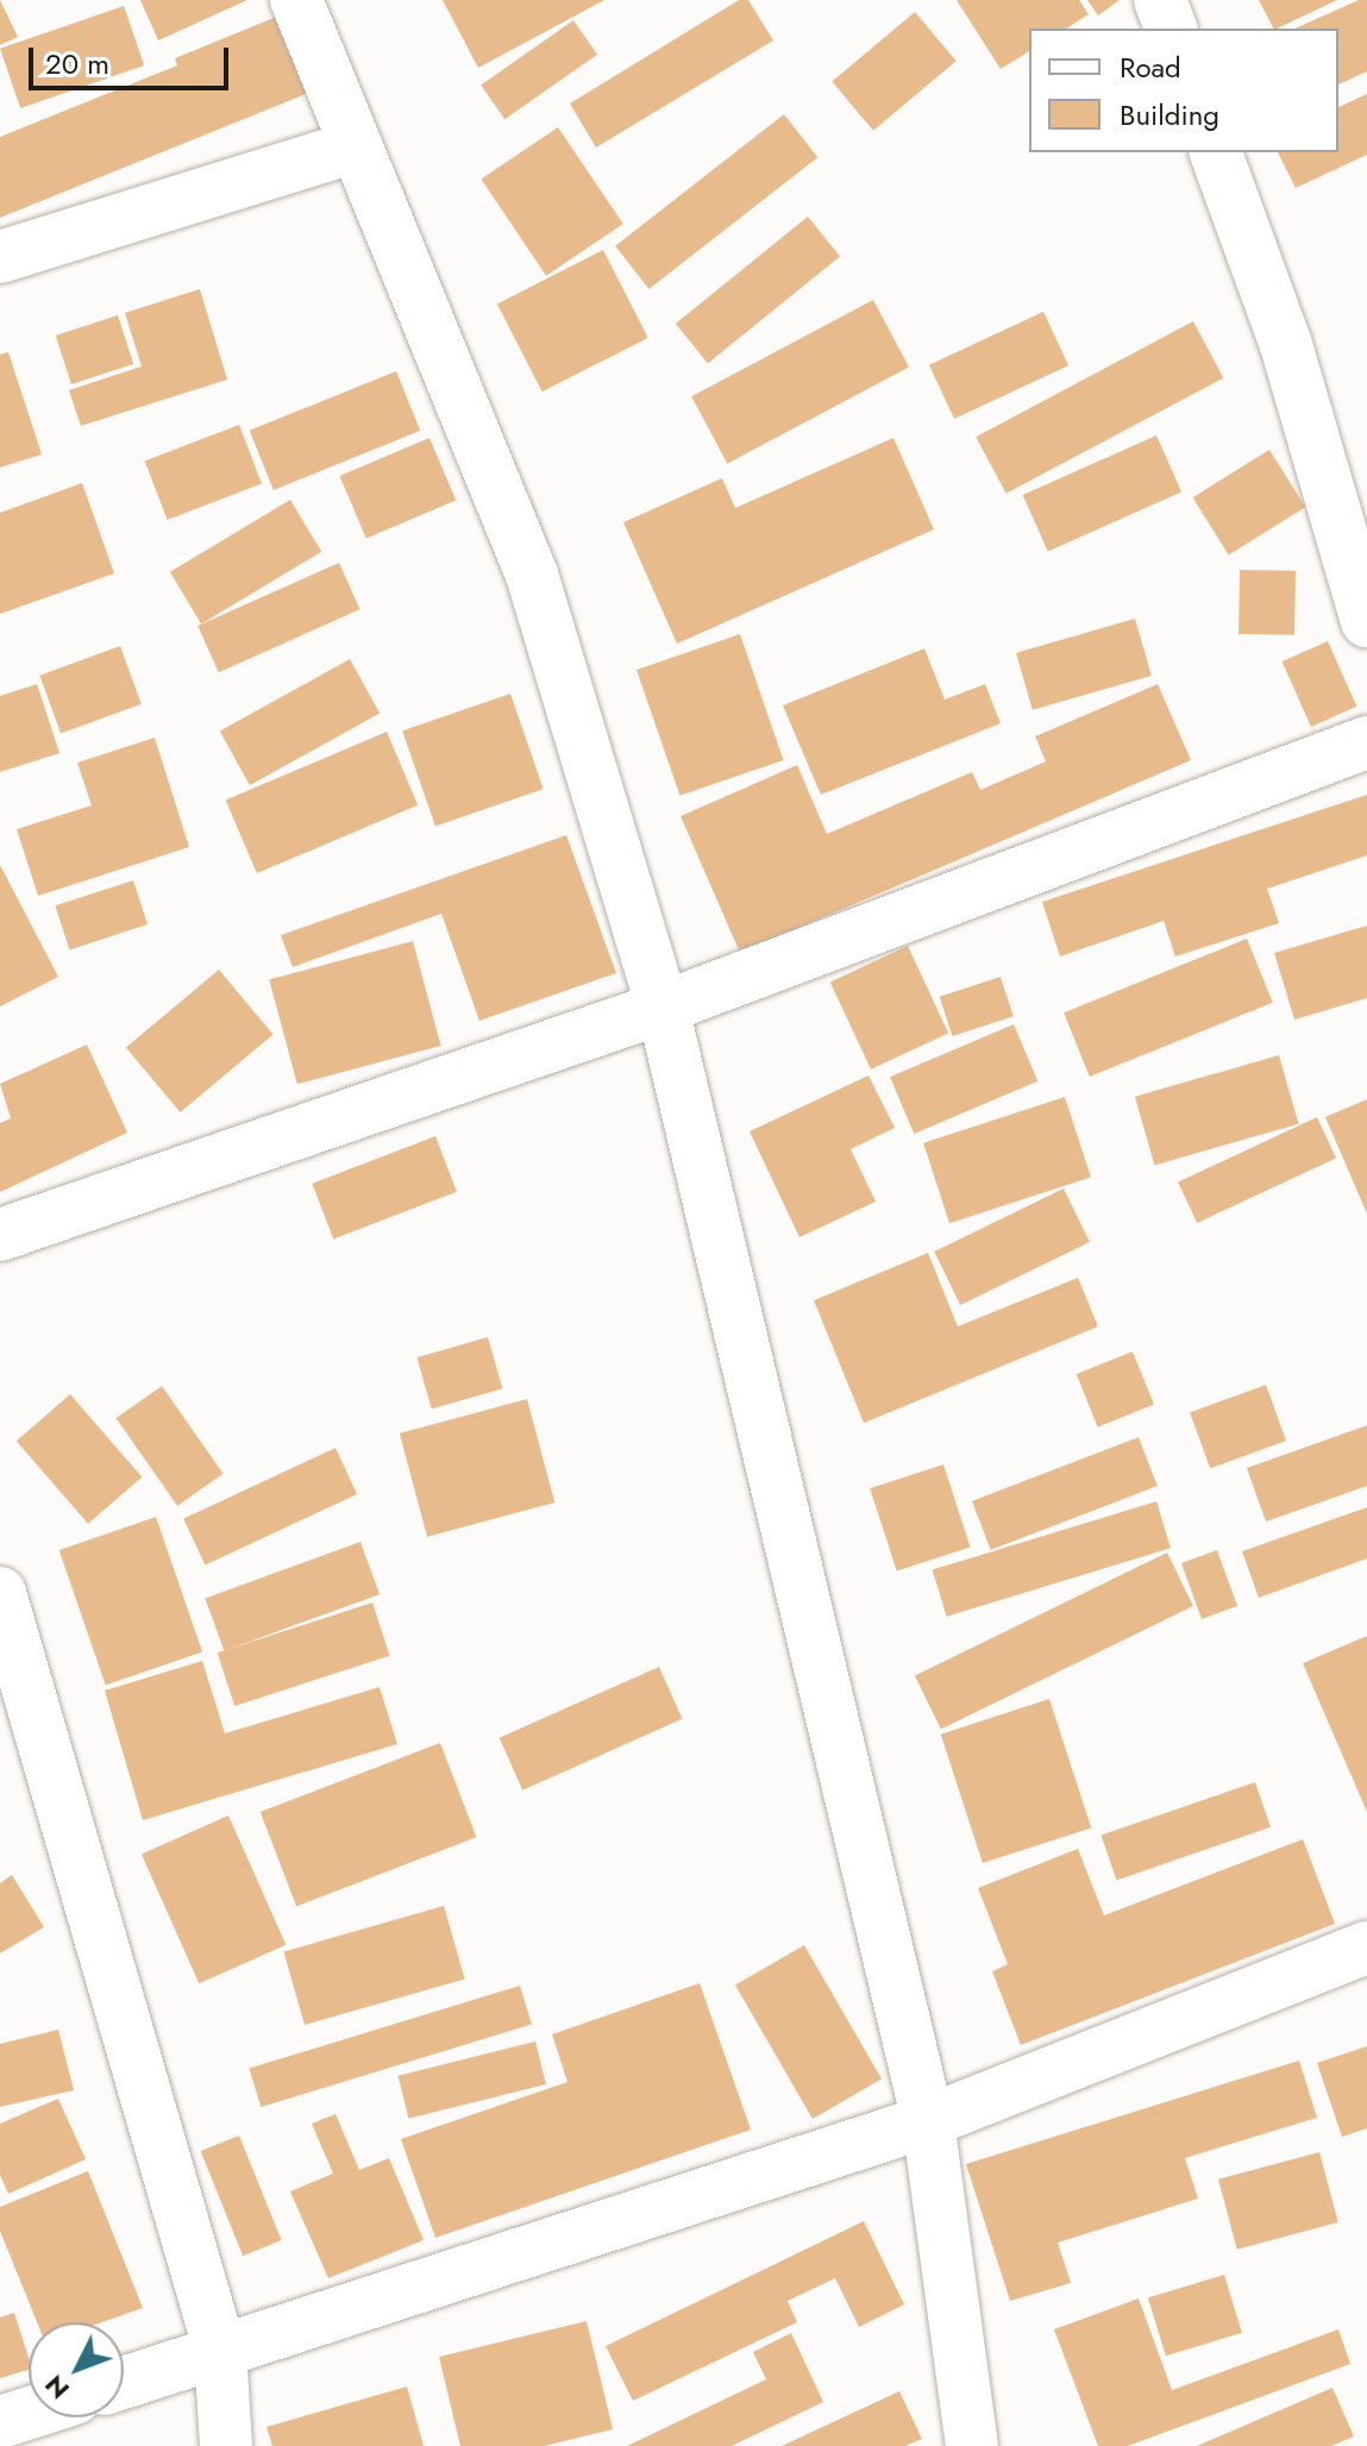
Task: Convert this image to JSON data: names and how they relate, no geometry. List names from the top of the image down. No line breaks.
{"legend":["Road","Building"],"scale_bar":"20 m","north":"bottom left"}
